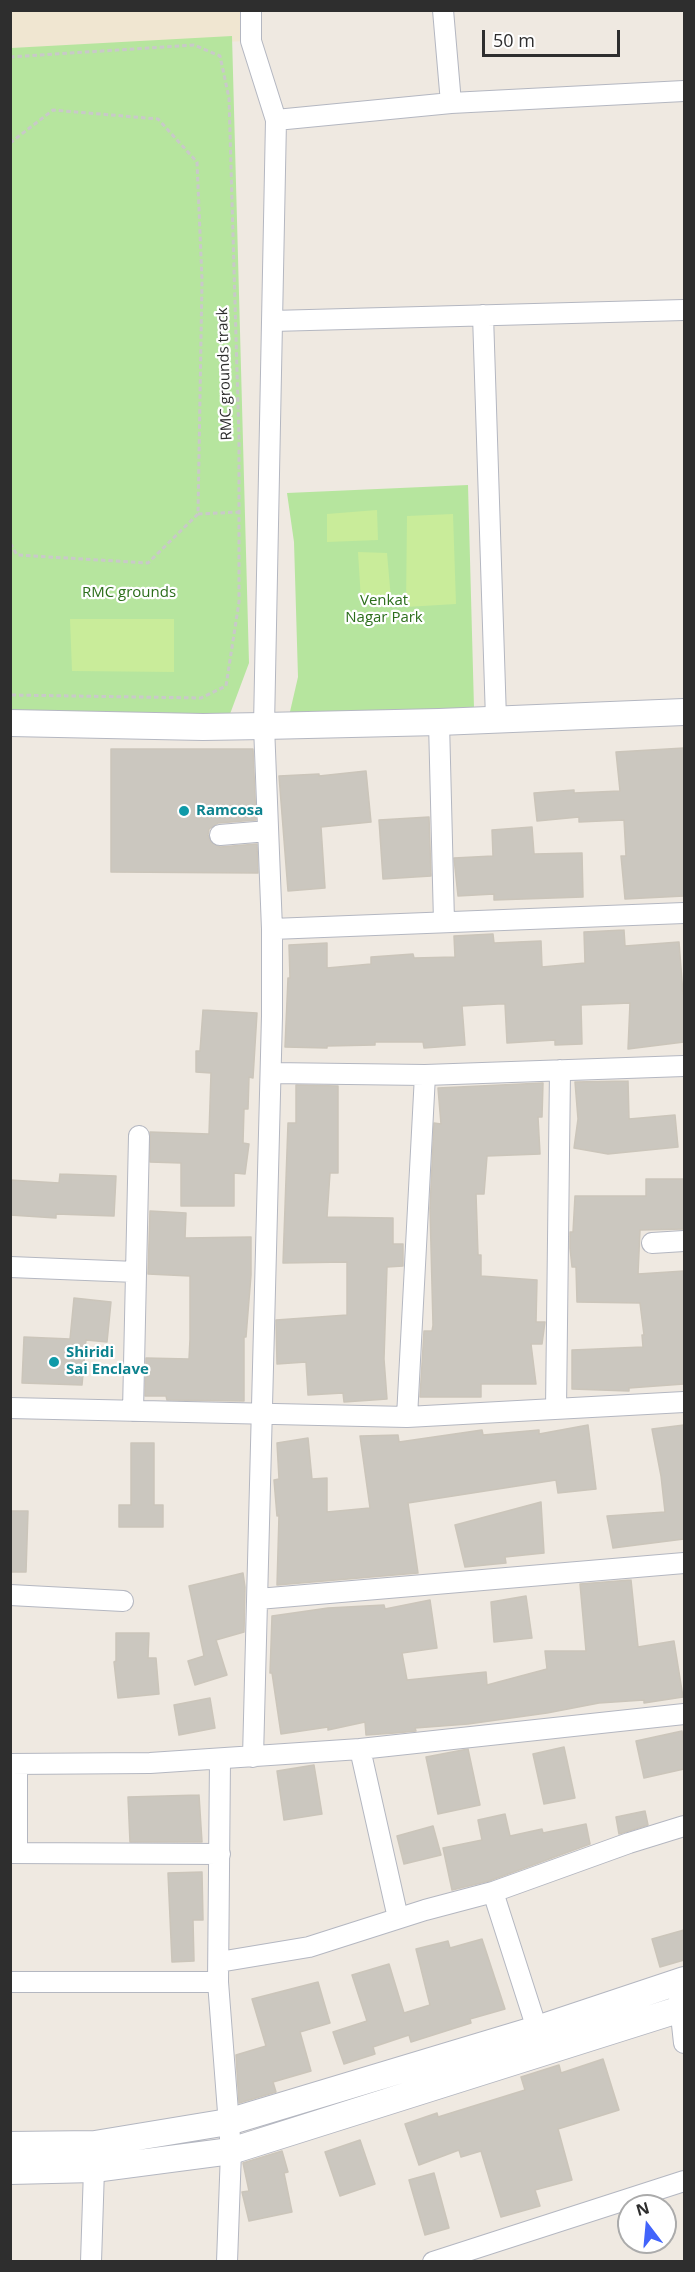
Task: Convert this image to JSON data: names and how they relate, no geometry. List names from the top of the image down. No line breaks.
{"streets":{"path":["RMC grounds track"]},"parks":["RMC grounds","Venkat Nagar Park"],"places":["Ramcosa","Shiridi Sai Enclave"],"scale_bar":"50 m","north":"top"}
